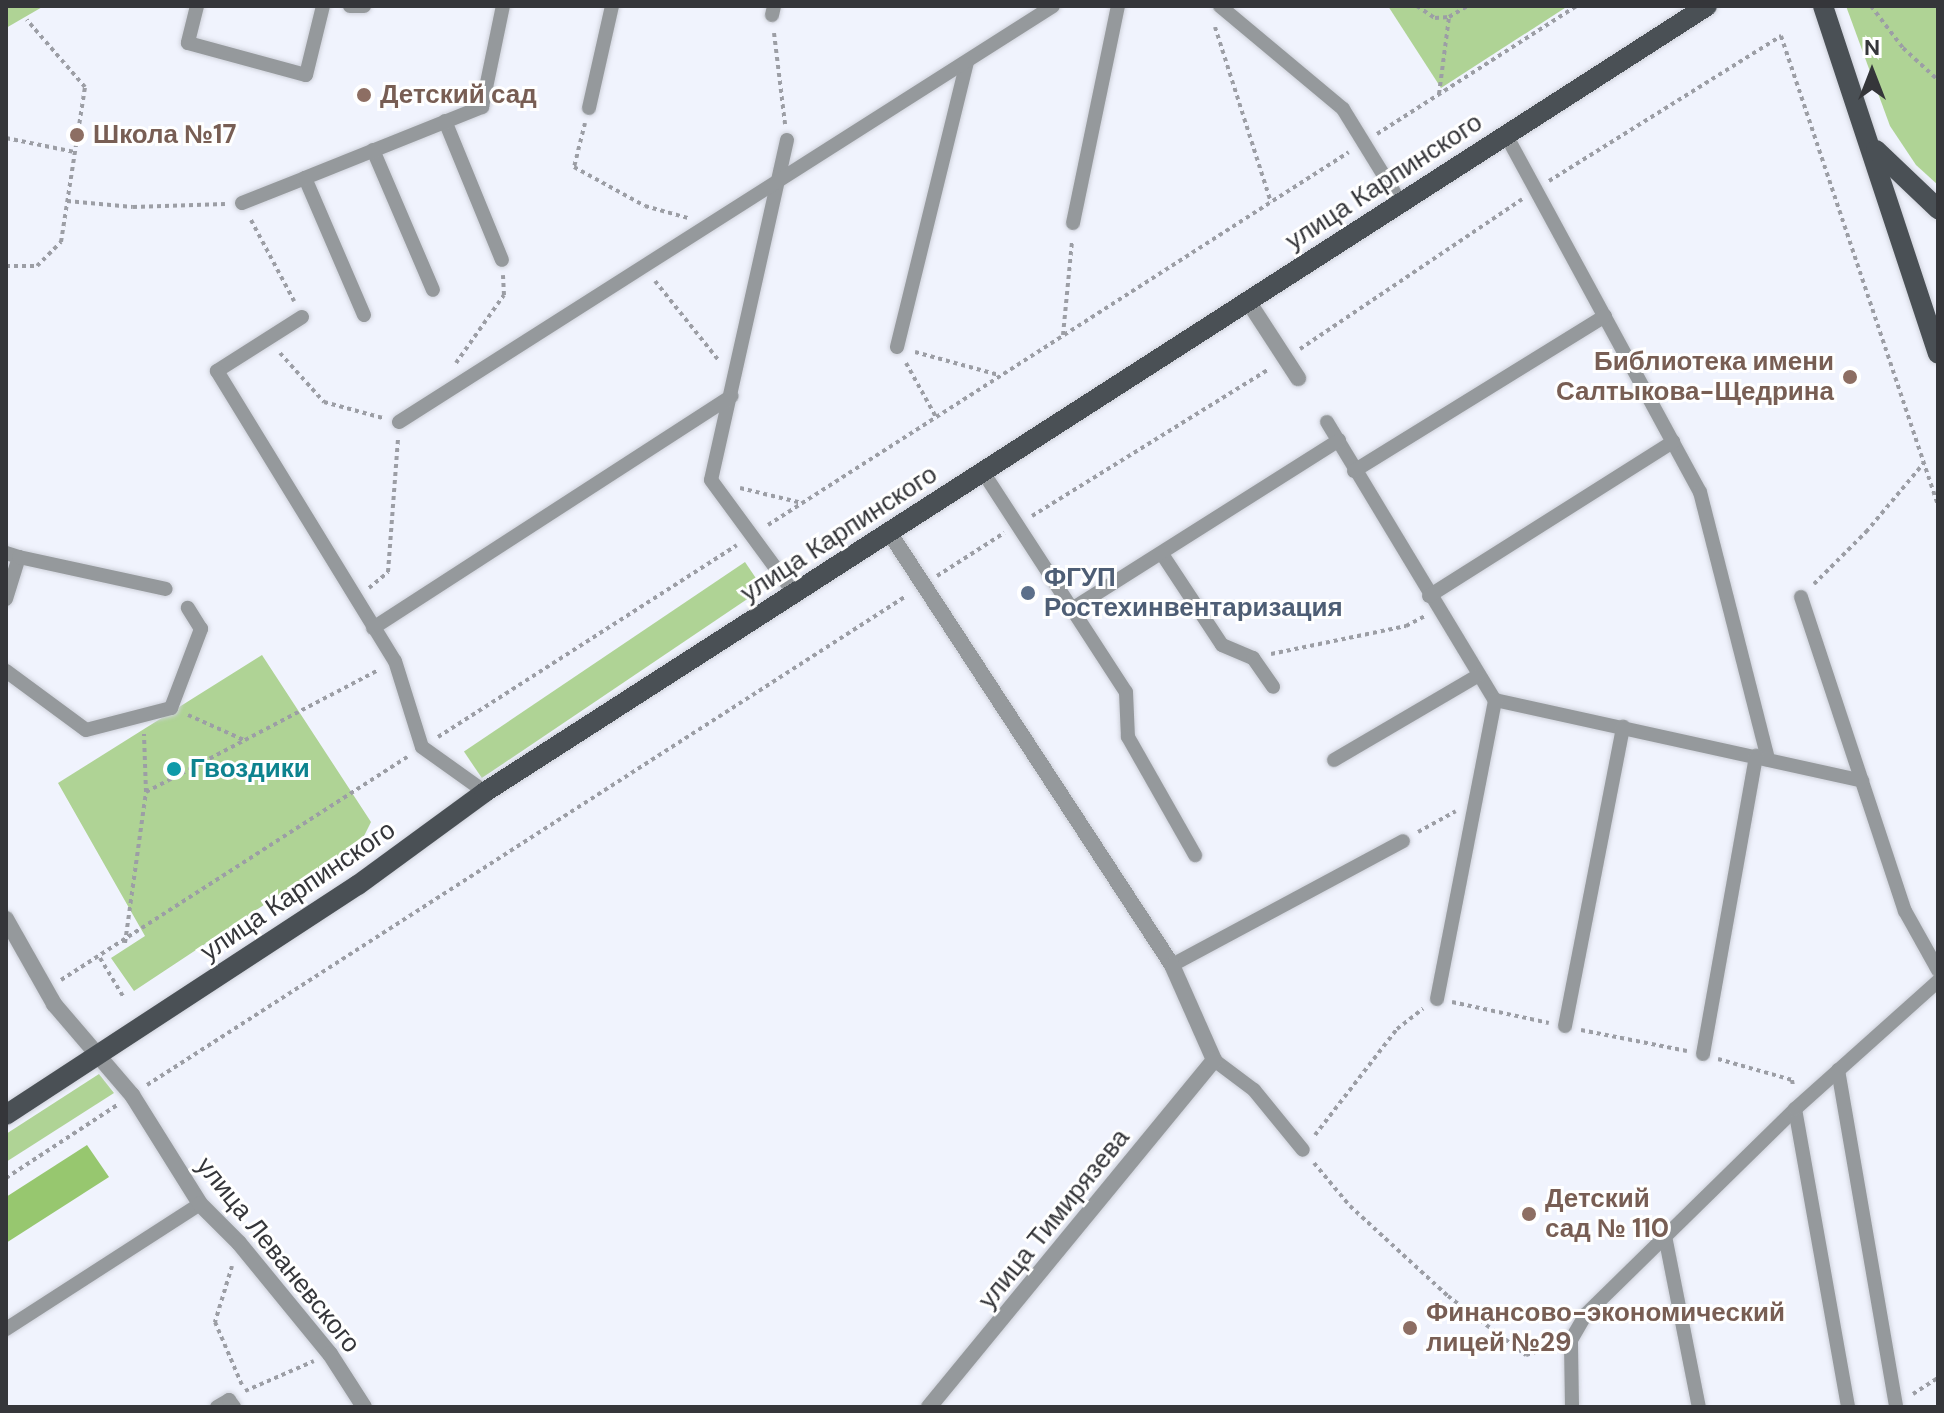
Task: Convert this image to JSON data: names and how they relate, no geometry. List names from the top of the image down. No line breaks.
{"streets":{"main road":["улица Карпинского"],"street":["улица Тимирязева","улица Леваневского"]},"crossings":[["улица Карпинского","улица Леваневского"]],"places":["Детский сад","Школа №17","Библиотека имени Салтыкова-Щедрина","ФГУП Ростехинвентаризация","Гвоздики","Детский сад № 110","Финансово-экономический лицей №29"],"north":"top"}
